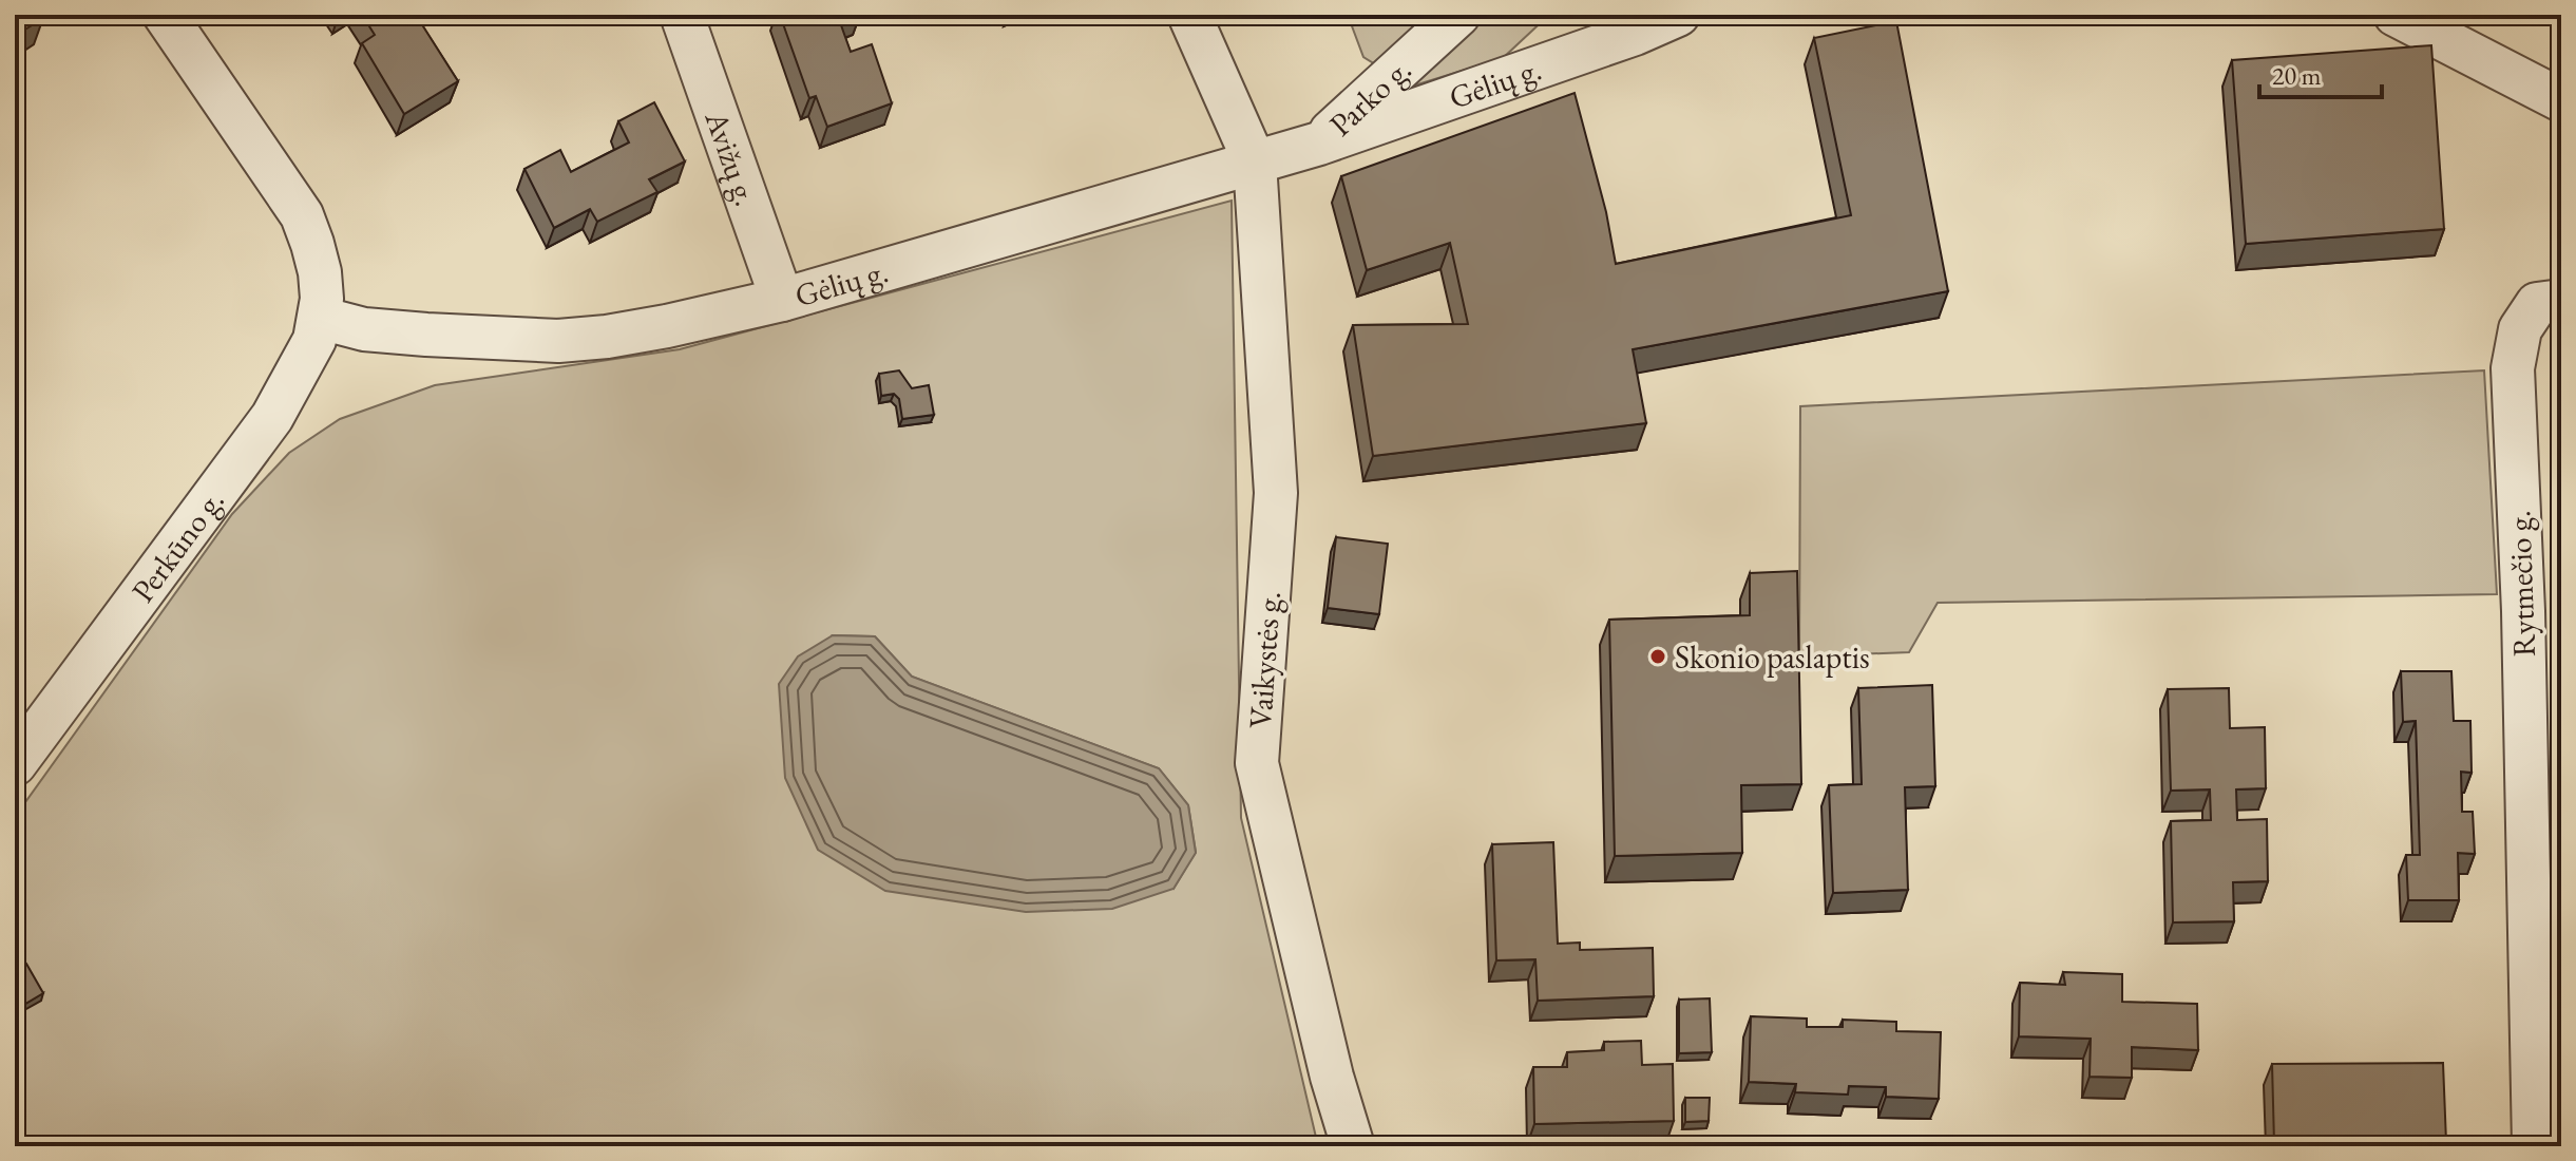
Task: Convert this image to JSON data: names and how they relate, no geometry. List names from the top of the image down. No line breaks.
{"streets":{"street":["Gėlių g.","Parko g.","Avižų g.","Perkūno g.","Rytmečio g.","Vaikystės g."]},"crossings":[["Gėlių g.","Parko g."],["Gėlių g.","Avižų g."],["Gėlių g.","Perkūno g."],["Gėlių g.","Vaikystės g."]],"places":["Skonio paslaptis"],"scale_bar":"20 m"}
